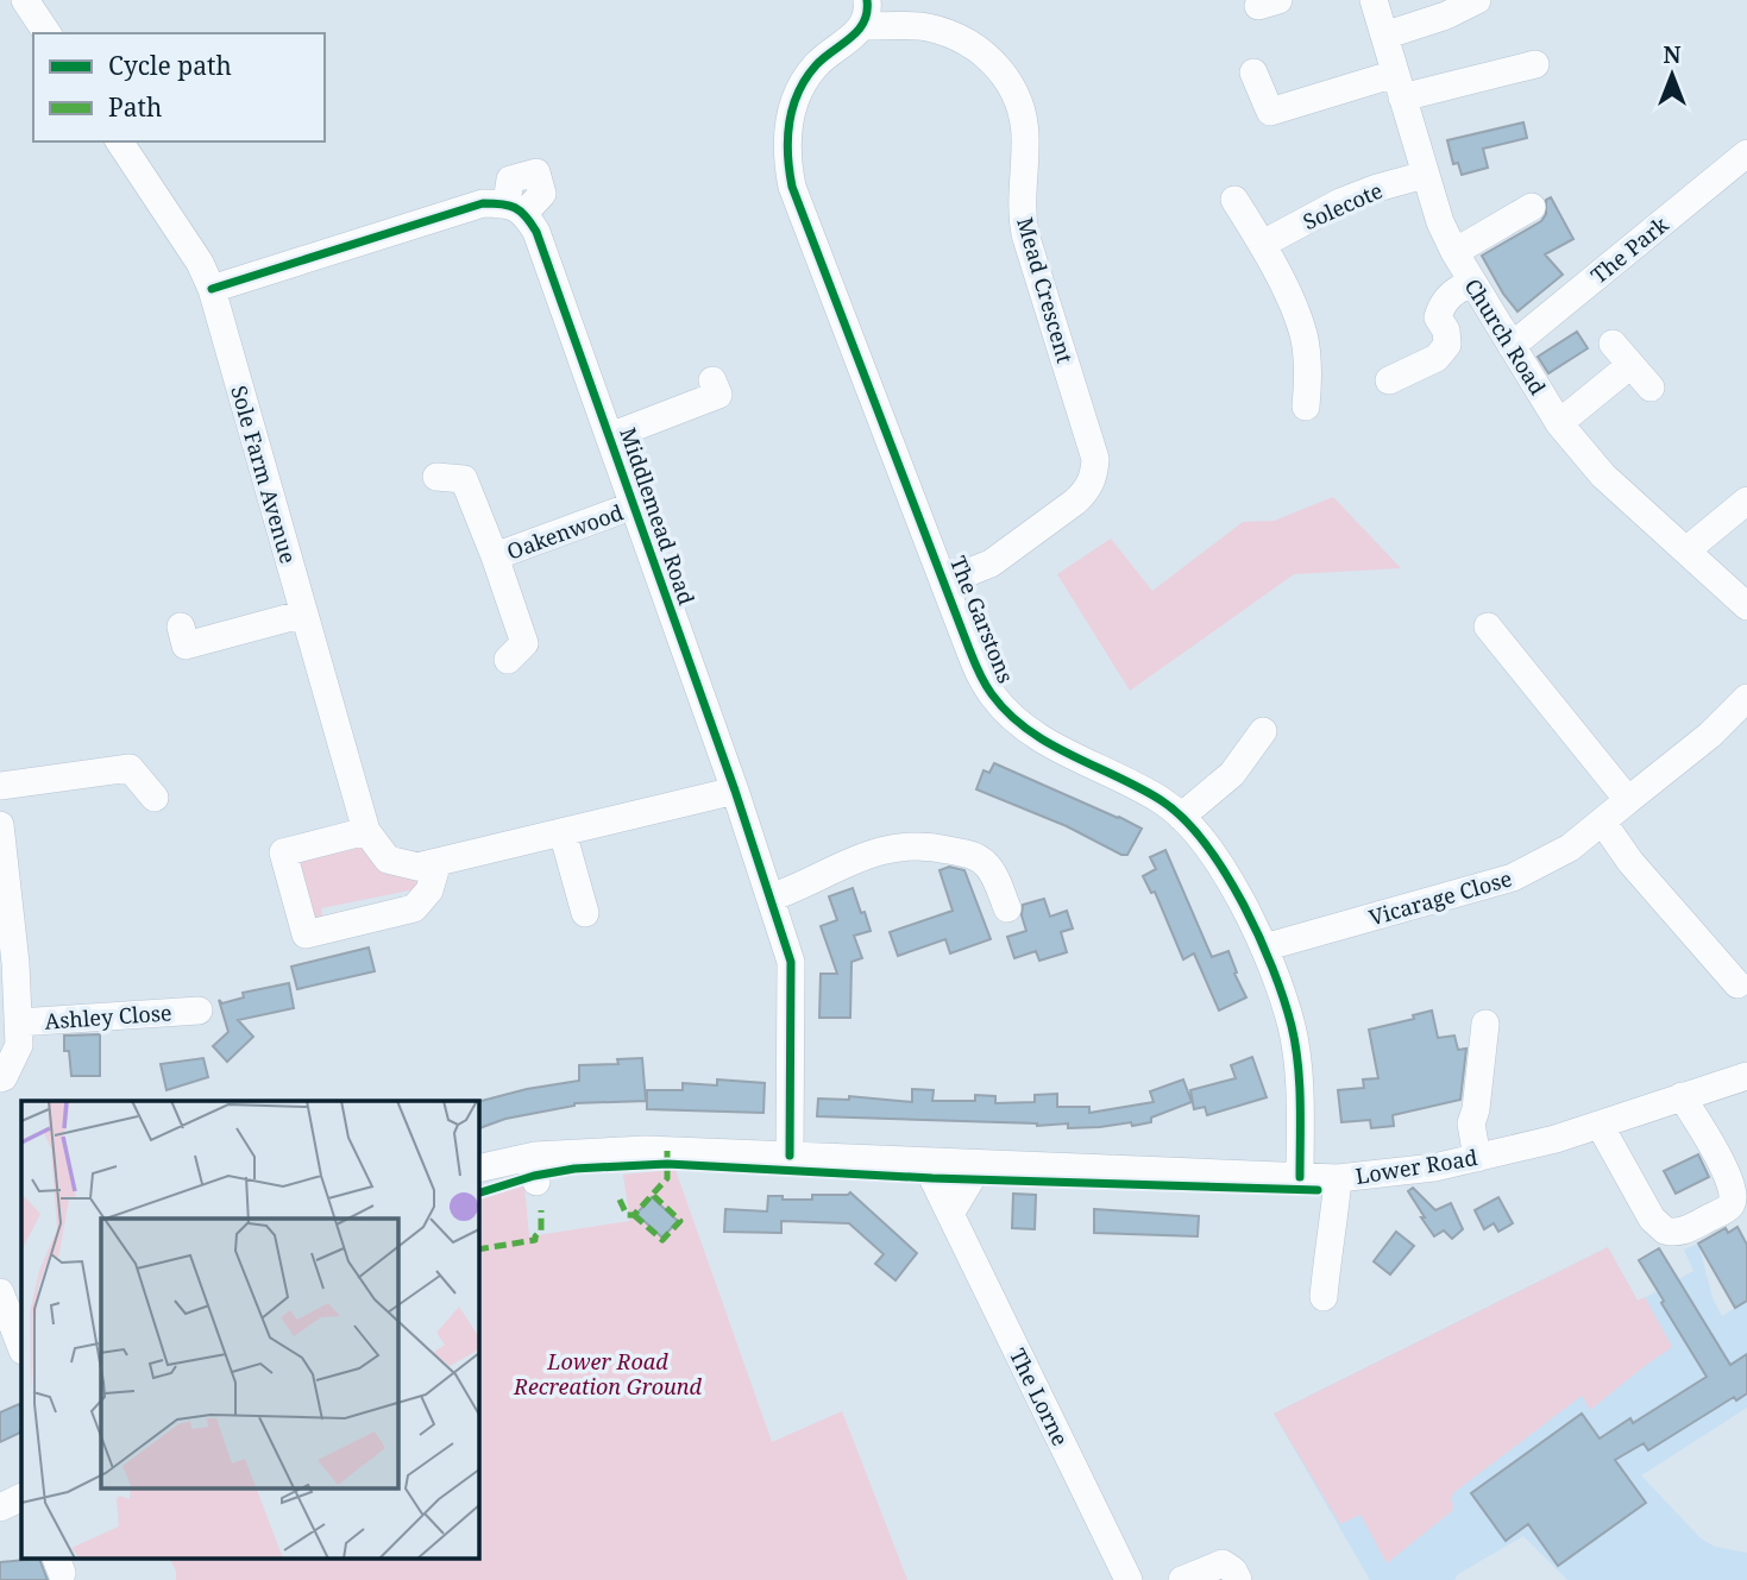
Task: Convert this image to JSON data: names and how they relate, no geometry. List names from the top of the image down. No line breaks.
{"streets":{"street":["Solecote","The Park","Mead Crescent","Church Road","Sole Farm Avenue","Middlemead Road","Oakenwood","The Garstons","Vicarage Close","Ashley Close","Lower Road","The Lorne"]},"crossings":[["Solecote","Church Road"],["The Park","Church Road"],["Mead Crescent","The Garstons"],["Sole Farm Avenue","Middlemead Road"],["Middlemead Road","Oakenwood"],["Middlemead Road","Lower Road"],["The Garstons","Vicarage Close"],["The Garstons","Lower Road"],["Lower Road","The Lorne"]],"parks":["Lower Road Recreation Ground"],"legend":["Cycle path","Path"],"north":"top"}
